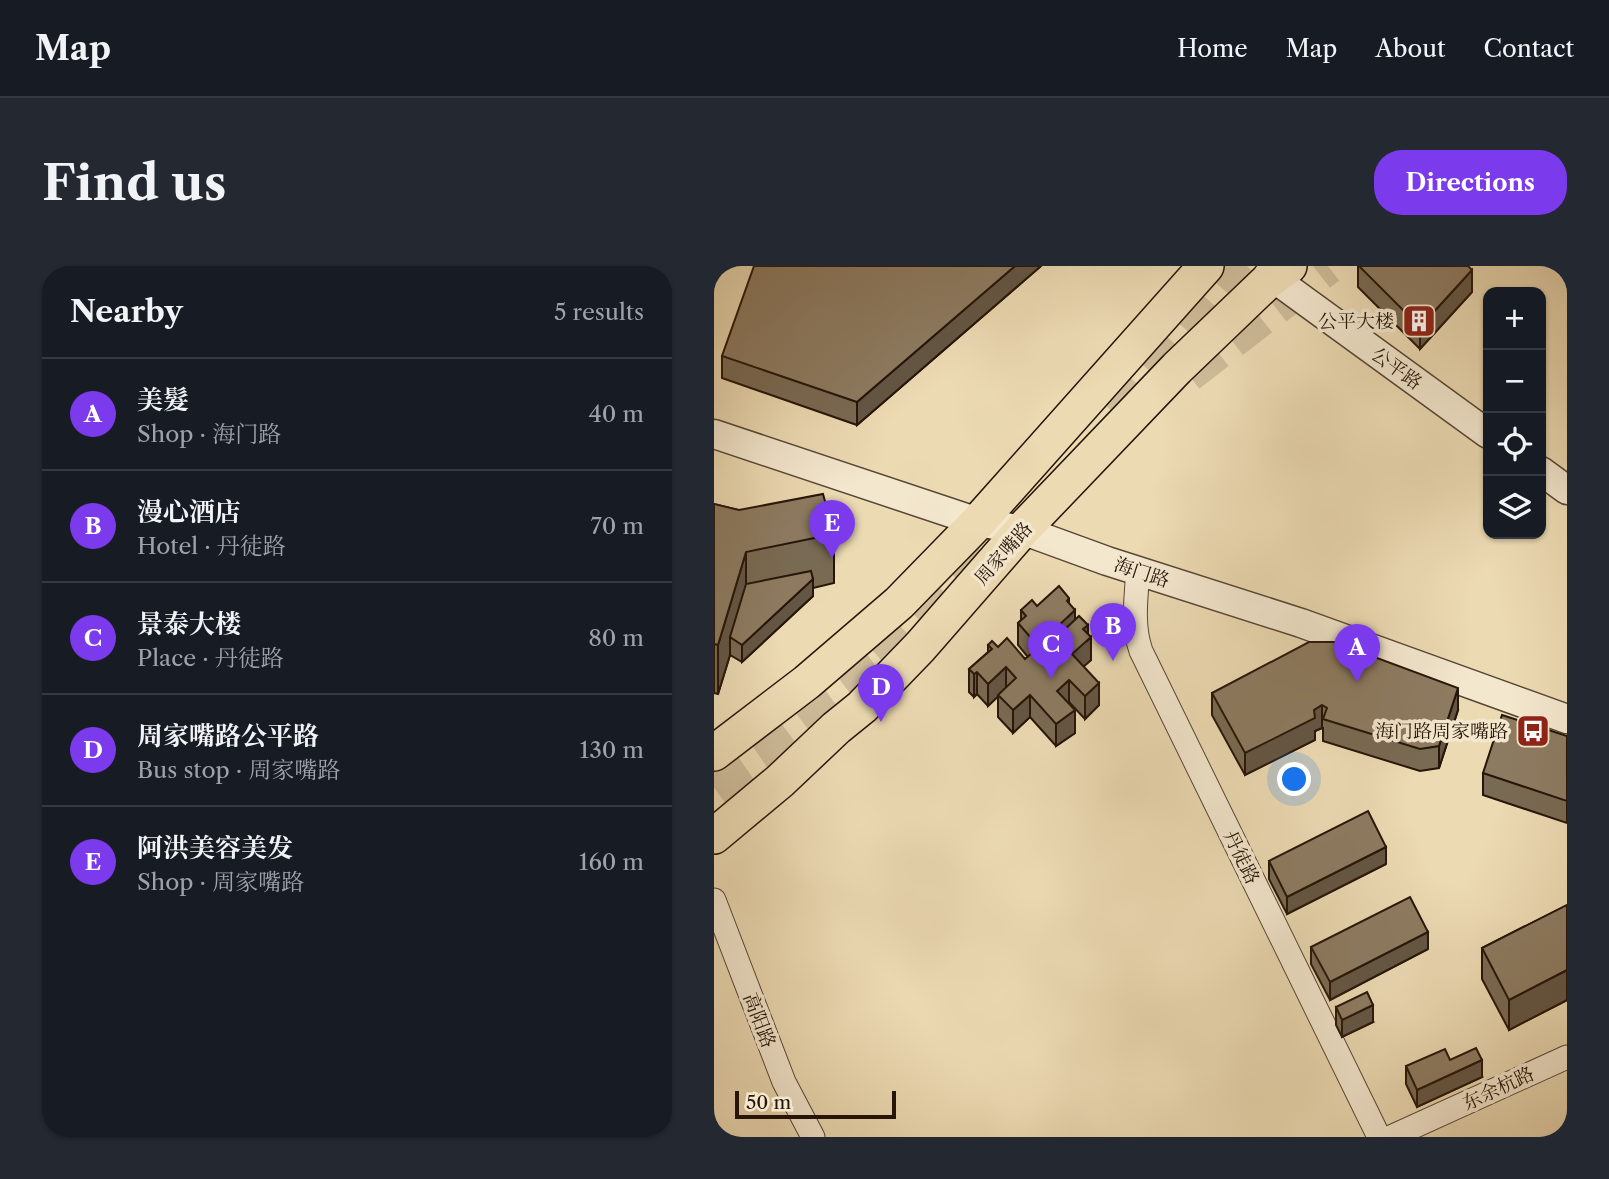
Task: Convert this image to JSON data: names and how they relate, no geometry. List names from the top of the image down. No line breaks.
{"streets":{"main road":["周家嘴路"],"street":["公平路","海门路","丹徒路","高阳路","东余杭路"]},"crossings":[["公平路","周家嘴路"],["周家嘴路","海门路"],["海门路","丹徒路"]],"places":{"building":["公平大楼"],"bus stop":["海门路周家嘴路"]},"scale_bar":"50 m","page":{"header":"Map","nav":["Home","Map","About","Contact"],"buttons":"Directions","title":"Find us","heading":["Nearby","5 results"],"map_buttons":["+","−"],"list":[{"mark":"A","name":"美髮","note":"Shop · 海门路","value":"40 m"},{"mark":"B","name":"漫心酒店","note":"Hotel · 丹徒路","value":"70 m"},{"mark":"C","name":"景泰大楼","note":"Place · 丹徒路","value":"80 m"},{"mark":"D","name":"周家嘴路公平路","note":"Bus stop · 周家嘴路","value":"130 m"},{"mark":"E","name":"阿洪美容美发","note":"Shop · 周家嘴路","value":"160 m"}],"pins":["E","B","C","A","D"],"scale":"50 m"}}
